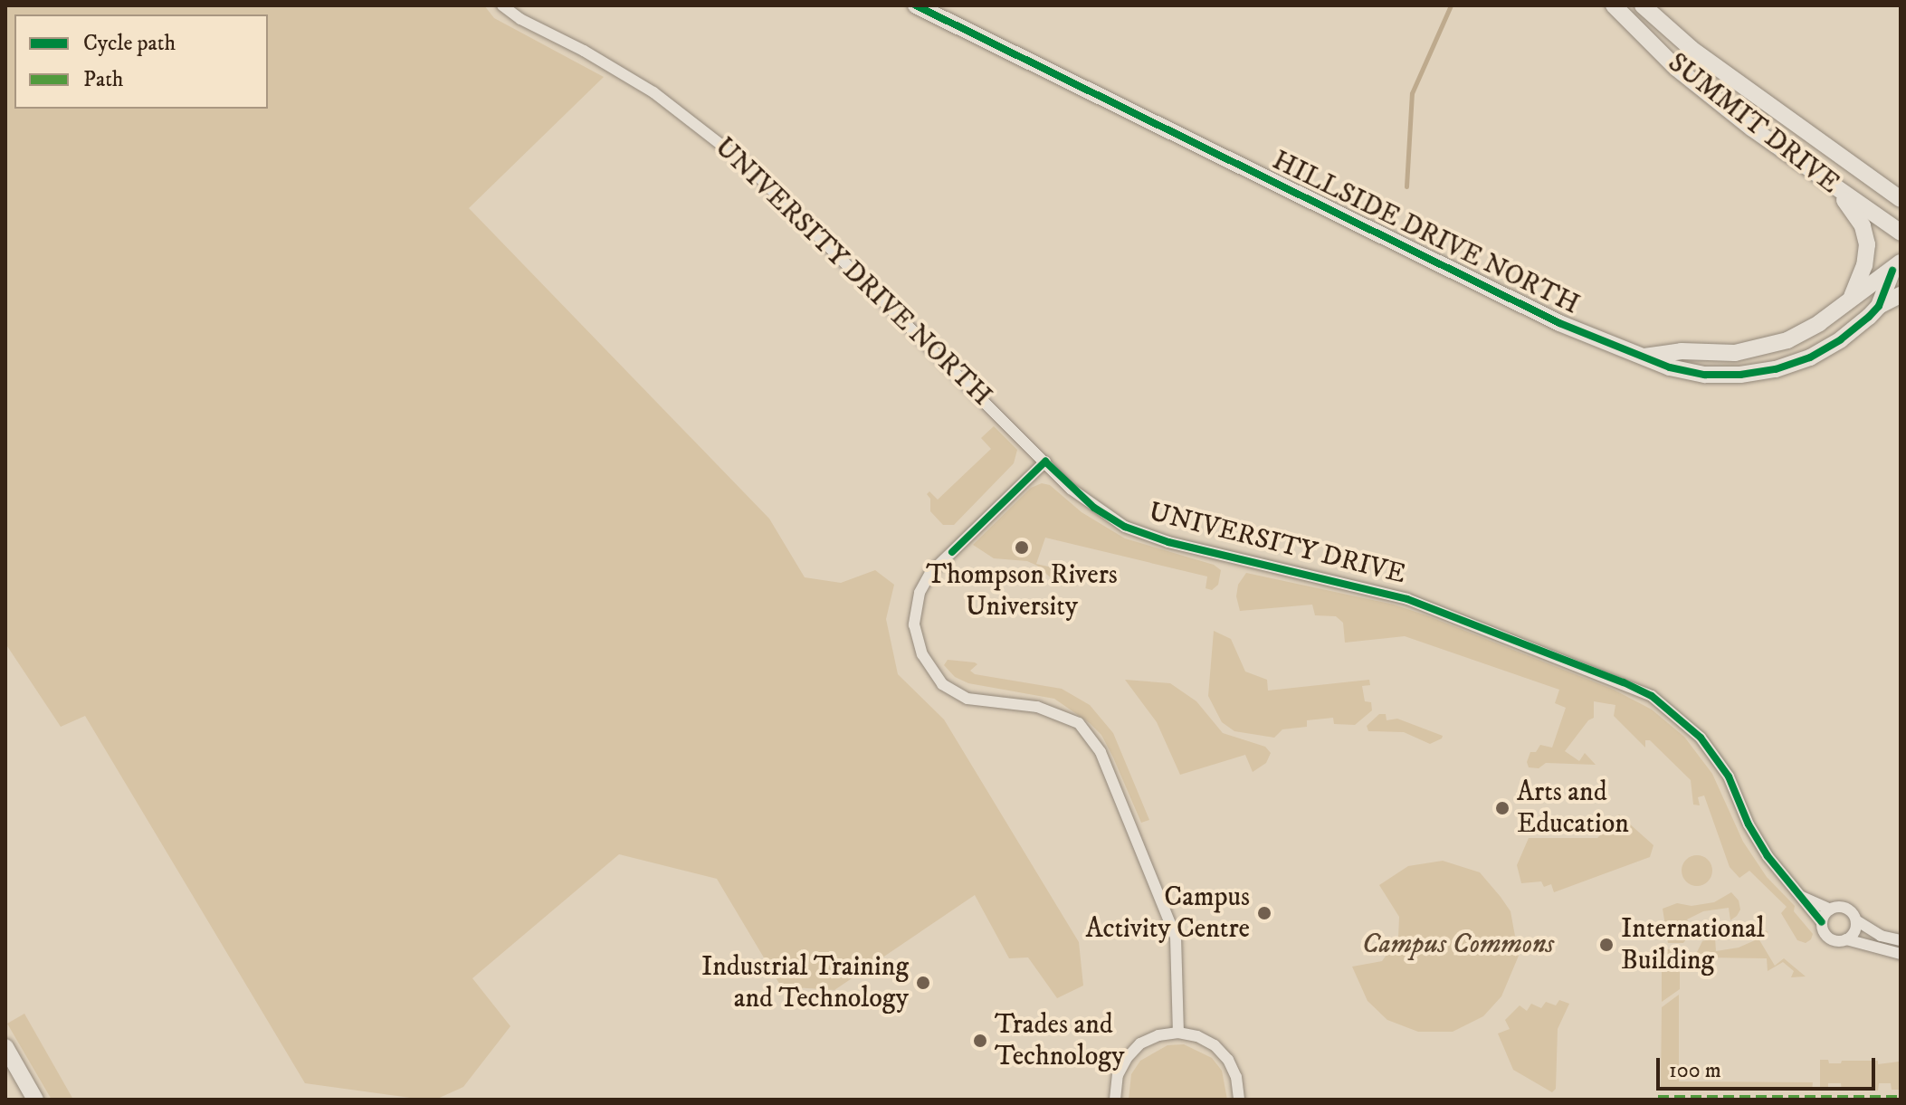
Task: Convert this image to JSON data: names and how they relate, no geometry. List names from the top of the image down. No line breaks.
{"streets":{"street":["SUMMIT DRIVE","HILLSIDE DRIVE NORTH","UNIVERSITY DRIVE NORTH","UNIVERSITY DRIVE"]},"crossings":[["UNIVERSITY DRIVE NORTH","UNIVERSITY DRIVE"]],"parks":["Campus Commons"],"places":["Thompson Rivers University","Arts and Education","Campus Activity Centre","International Building","Industrial Training and Technology","Trades and Technology"],"legend":["Cycle path","Path"],"scale_bar":"100 m"}
